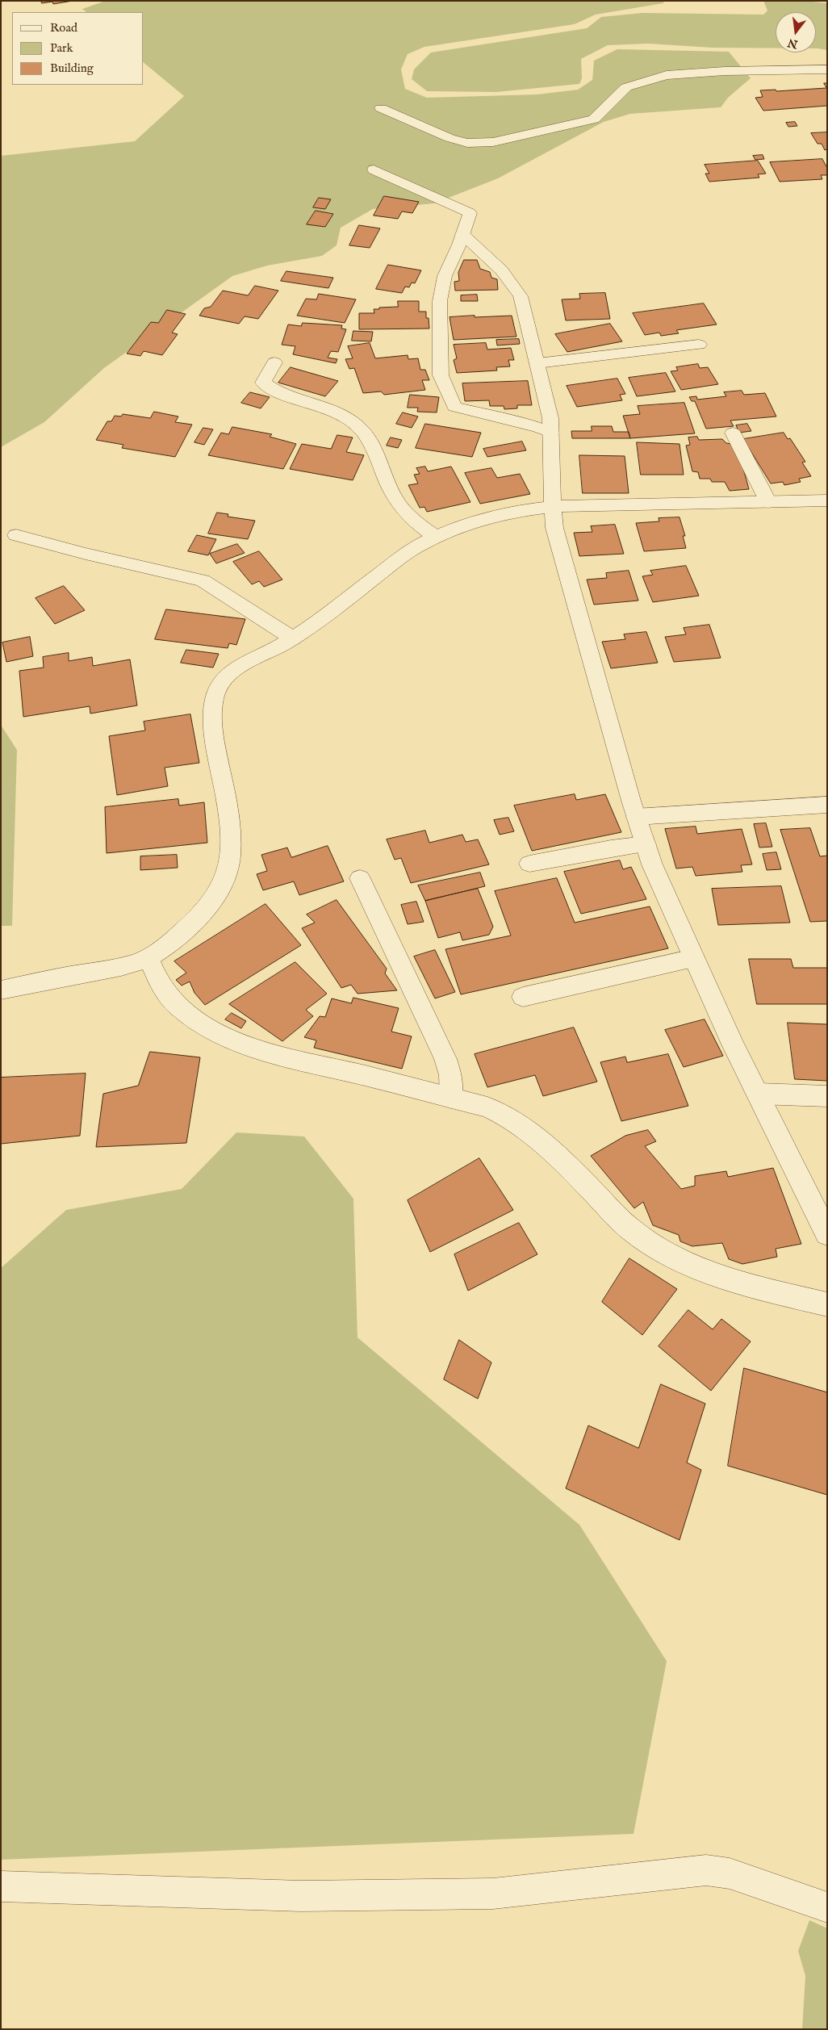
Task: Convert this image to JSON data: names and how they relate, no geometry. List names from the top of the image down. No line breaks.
{"legend":["Road","Park","Building"],"north":"bottom"}
